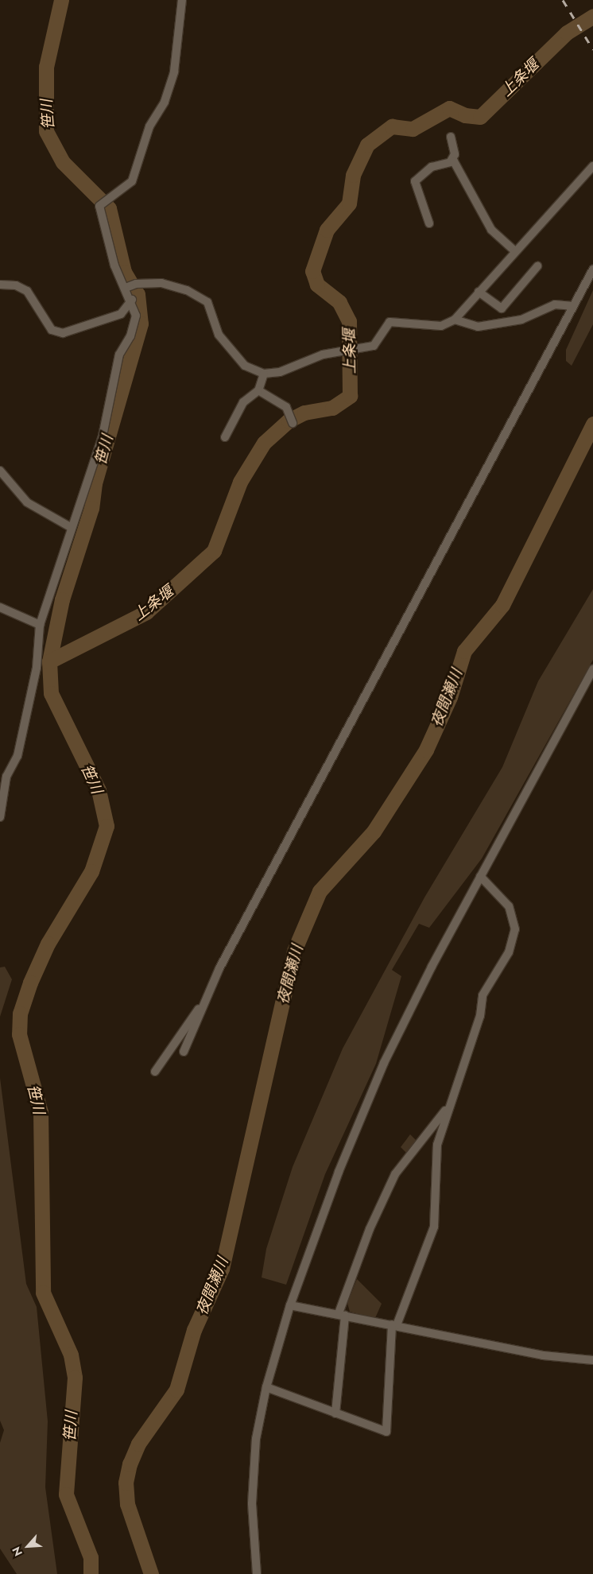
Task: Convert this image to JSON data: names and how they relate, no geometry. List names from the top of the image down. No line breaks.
{"water":["上条堰","笹川","夜間瀬川"],"north":"bottom left"}
